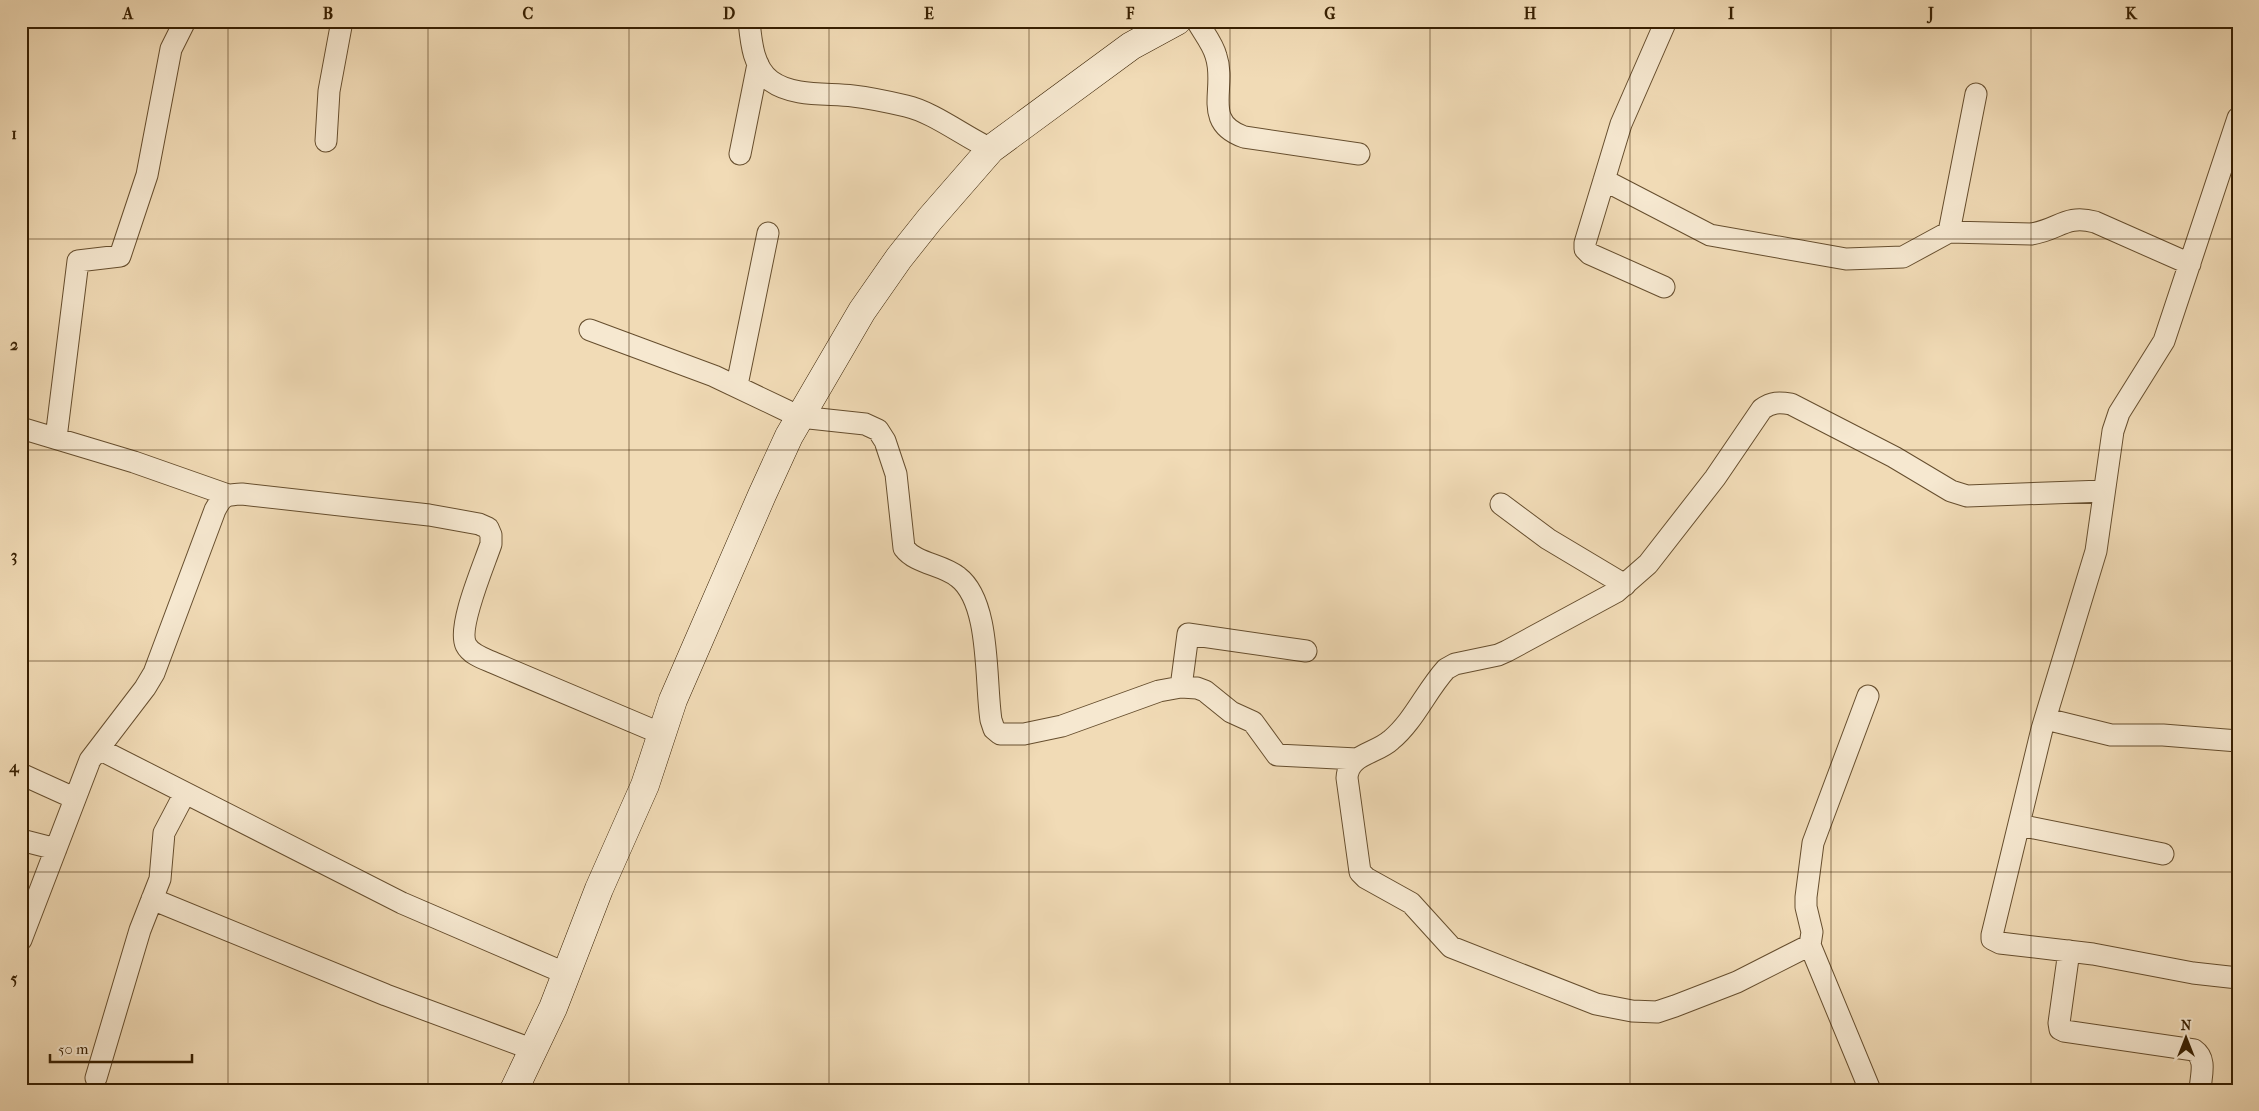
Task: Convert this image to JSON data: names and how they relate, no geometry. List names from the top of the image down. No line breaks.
{"scale_bar":"50 m","north":"top","grid":{"columns":["A","B","C","D","E","F","G","H","I","J","K"],"rows":["1","2","3","4","5"]}}
